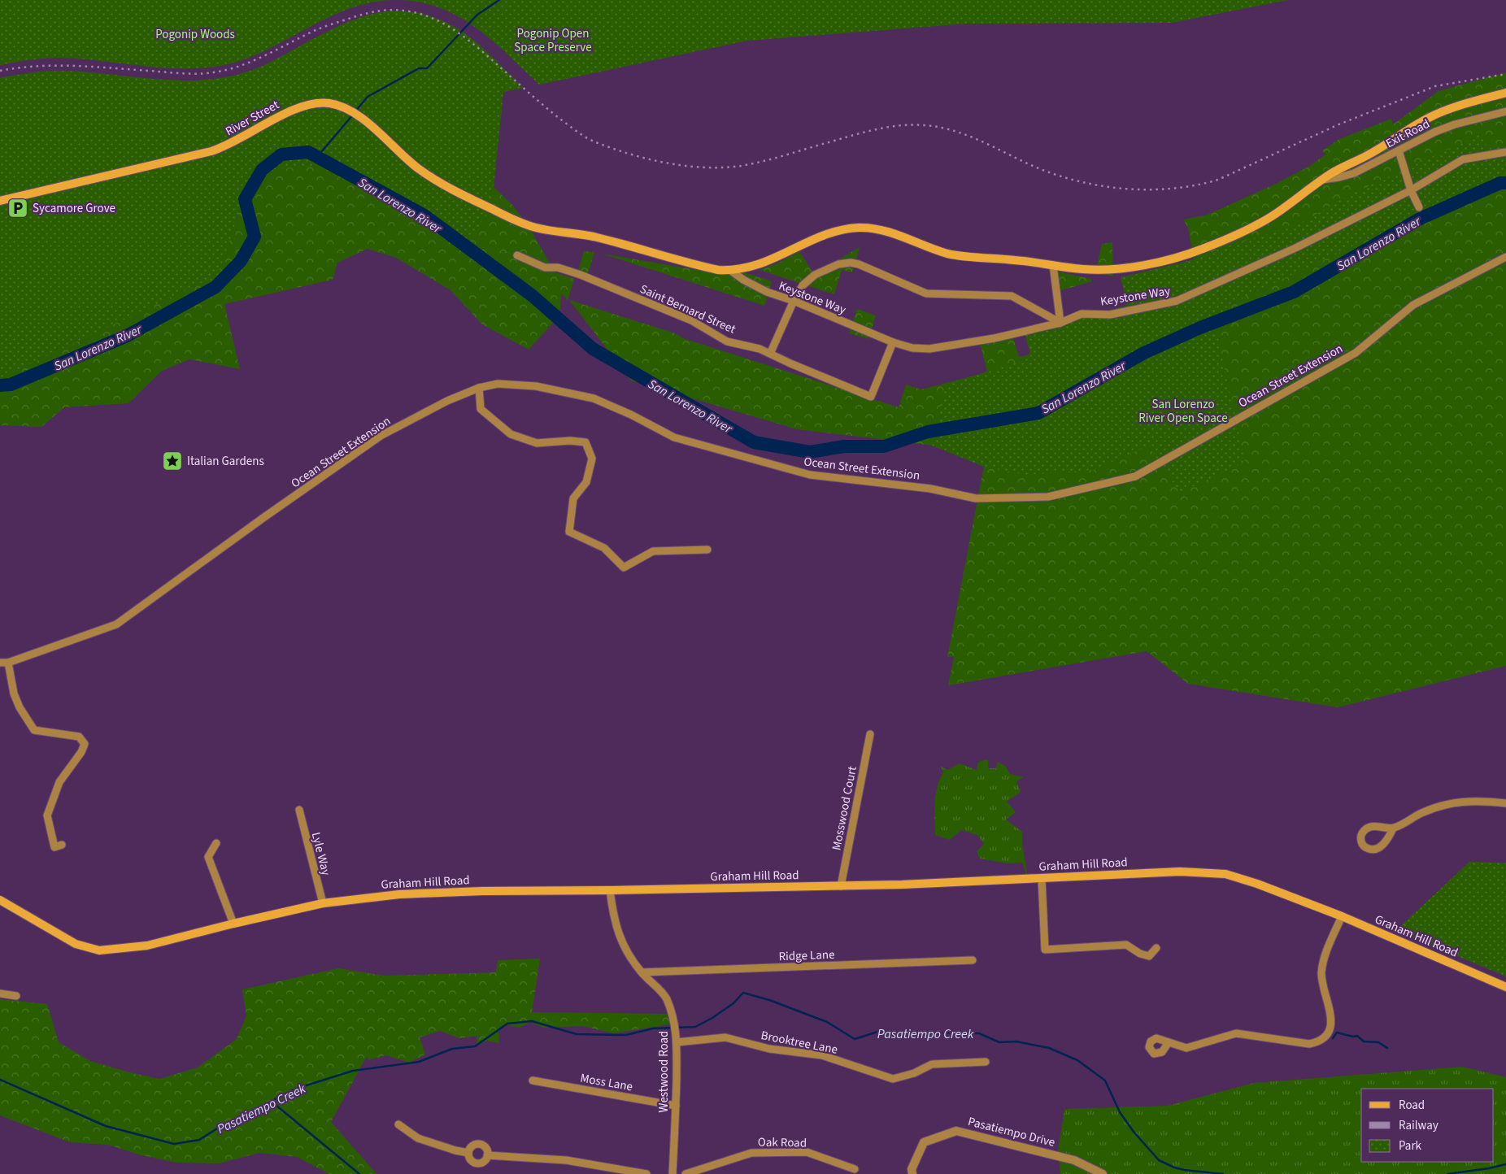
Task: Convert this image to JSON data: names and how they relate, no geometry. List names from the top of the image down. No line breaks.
{"streets":{"main road":["River Street","Graham Hill Road"],"street":["Exit Road","Keystone Way","Saint Bernard Street","Ocean Street Extension","Mosswood Court","Lyle Way","Ridge Lane","Brooktree Lane","Westwood Road","Moss Lane","Pasatiempo Drive","Oak Road"]},"crossings":[["River Street","Exit Road"],["River Street","Keystone Way"],["Keystone Way","Saint Bernard Street"],["Mosswood Court","Graham Hill Road"],["Lyle Way","Graham Hill Road"],["Graham Hill Road","Westwood Road"],["Ridge Lane","Westwood Road"],["Brooktree Lane","Westwood Road"],["Westwood Road","Moss Lane"]],"water":["San Lorenzo River","Pasatiempo Creek"],"parks":["Pogonip Open Space Preserve","Pogonip Woods","San Lorenzo River Open Space"],"places":{"parking":["Sycamore Grove"],"place":["Italian Gardens"]},"legend":["Road","Railway","Park"]}
